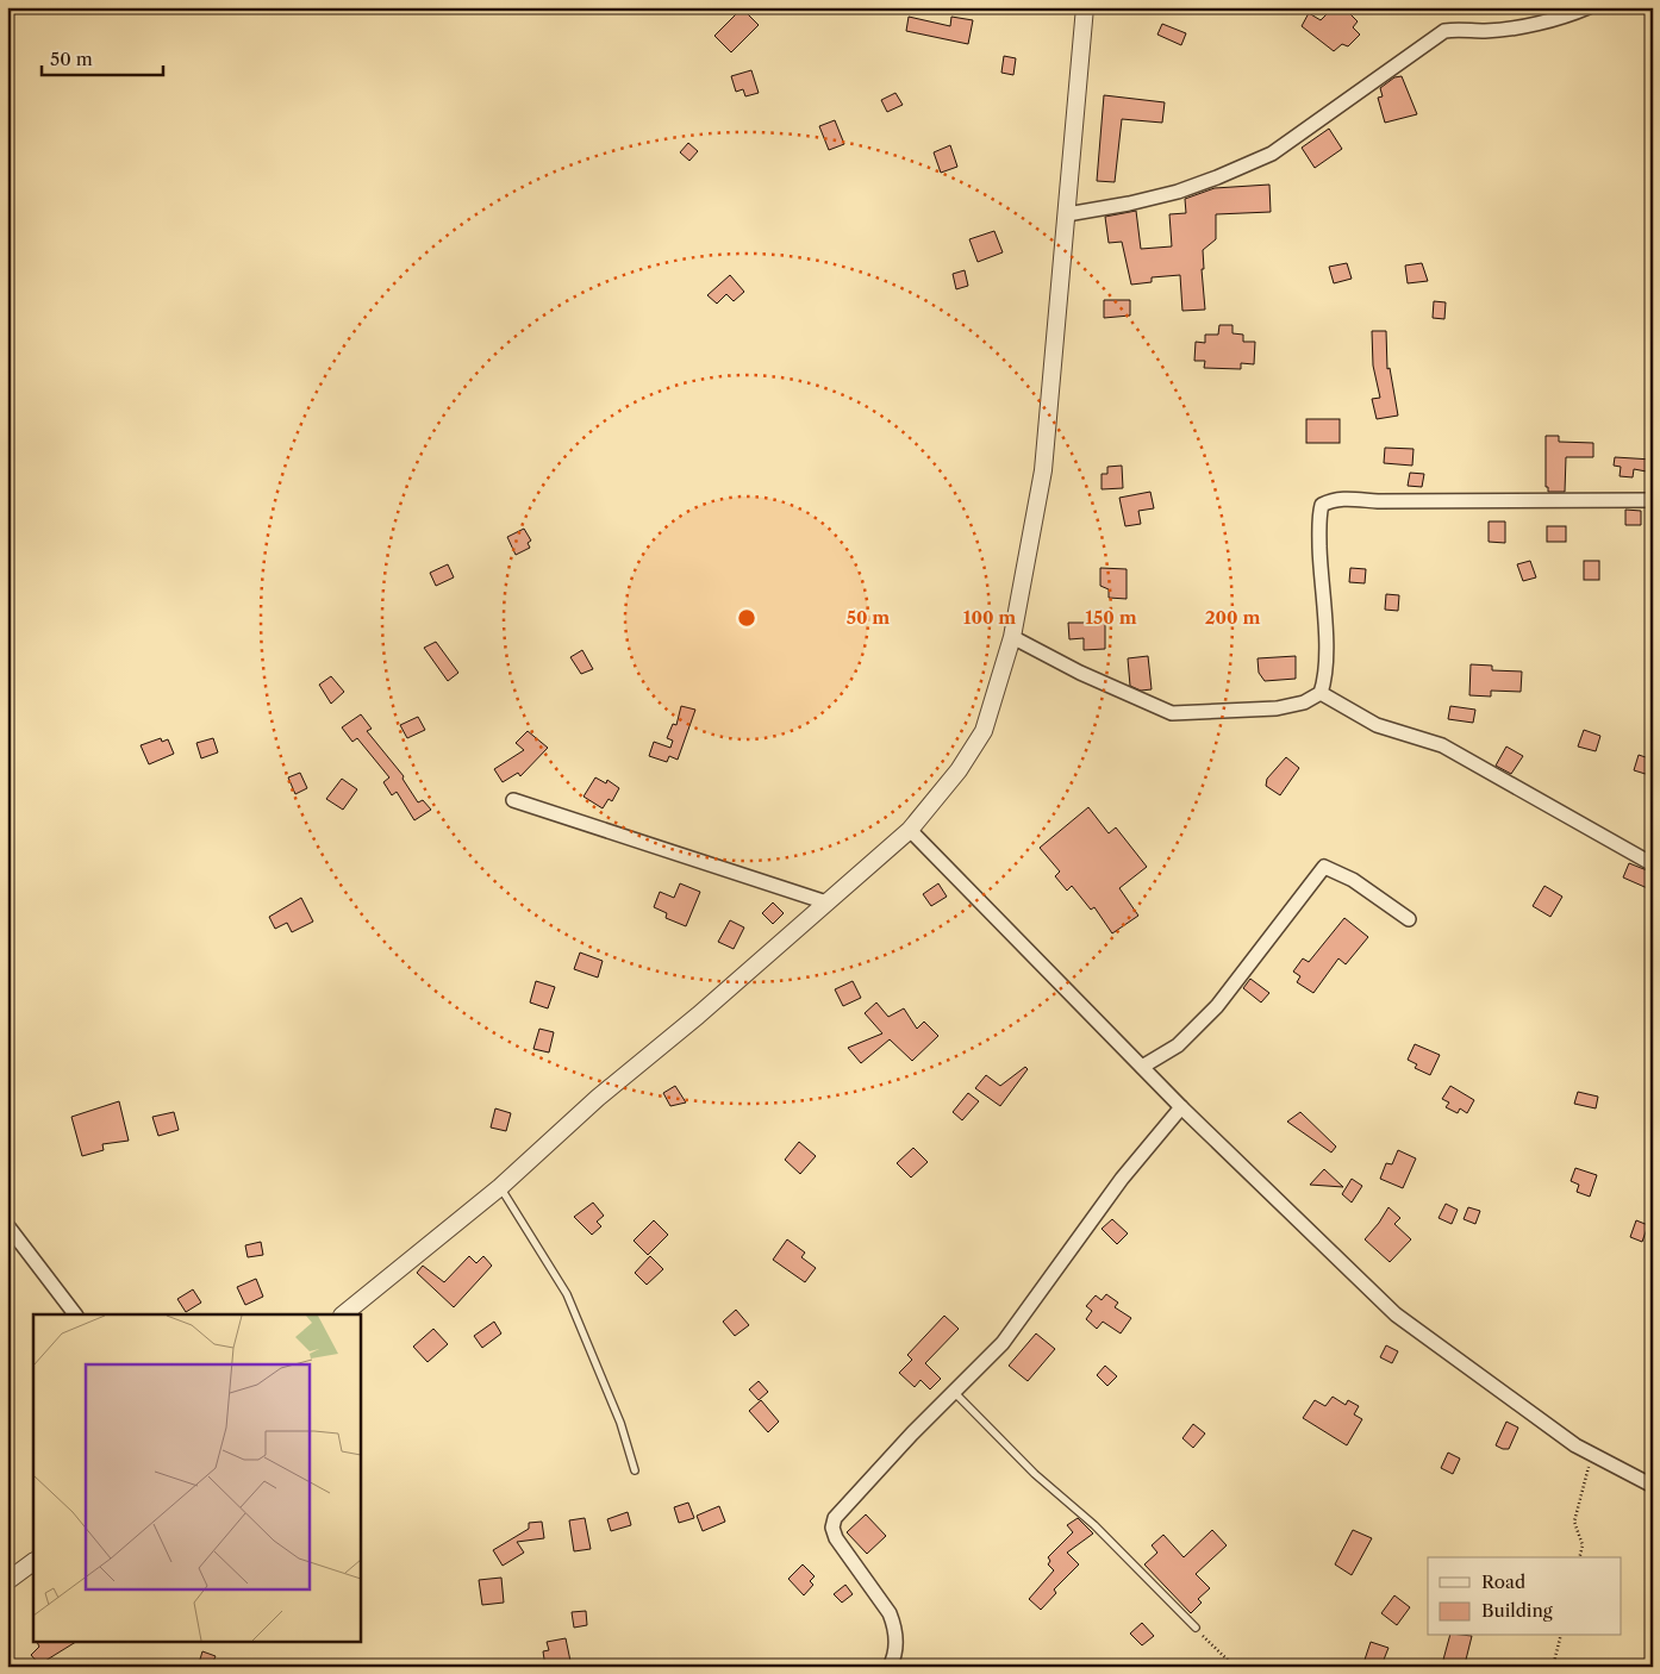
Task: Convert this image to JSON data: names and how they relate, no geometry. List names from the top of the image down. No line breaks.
{"legend":["Road","Building"],"scale_bar":"50 m","rings":["50 m","100 m","150 m","200 m"]}
